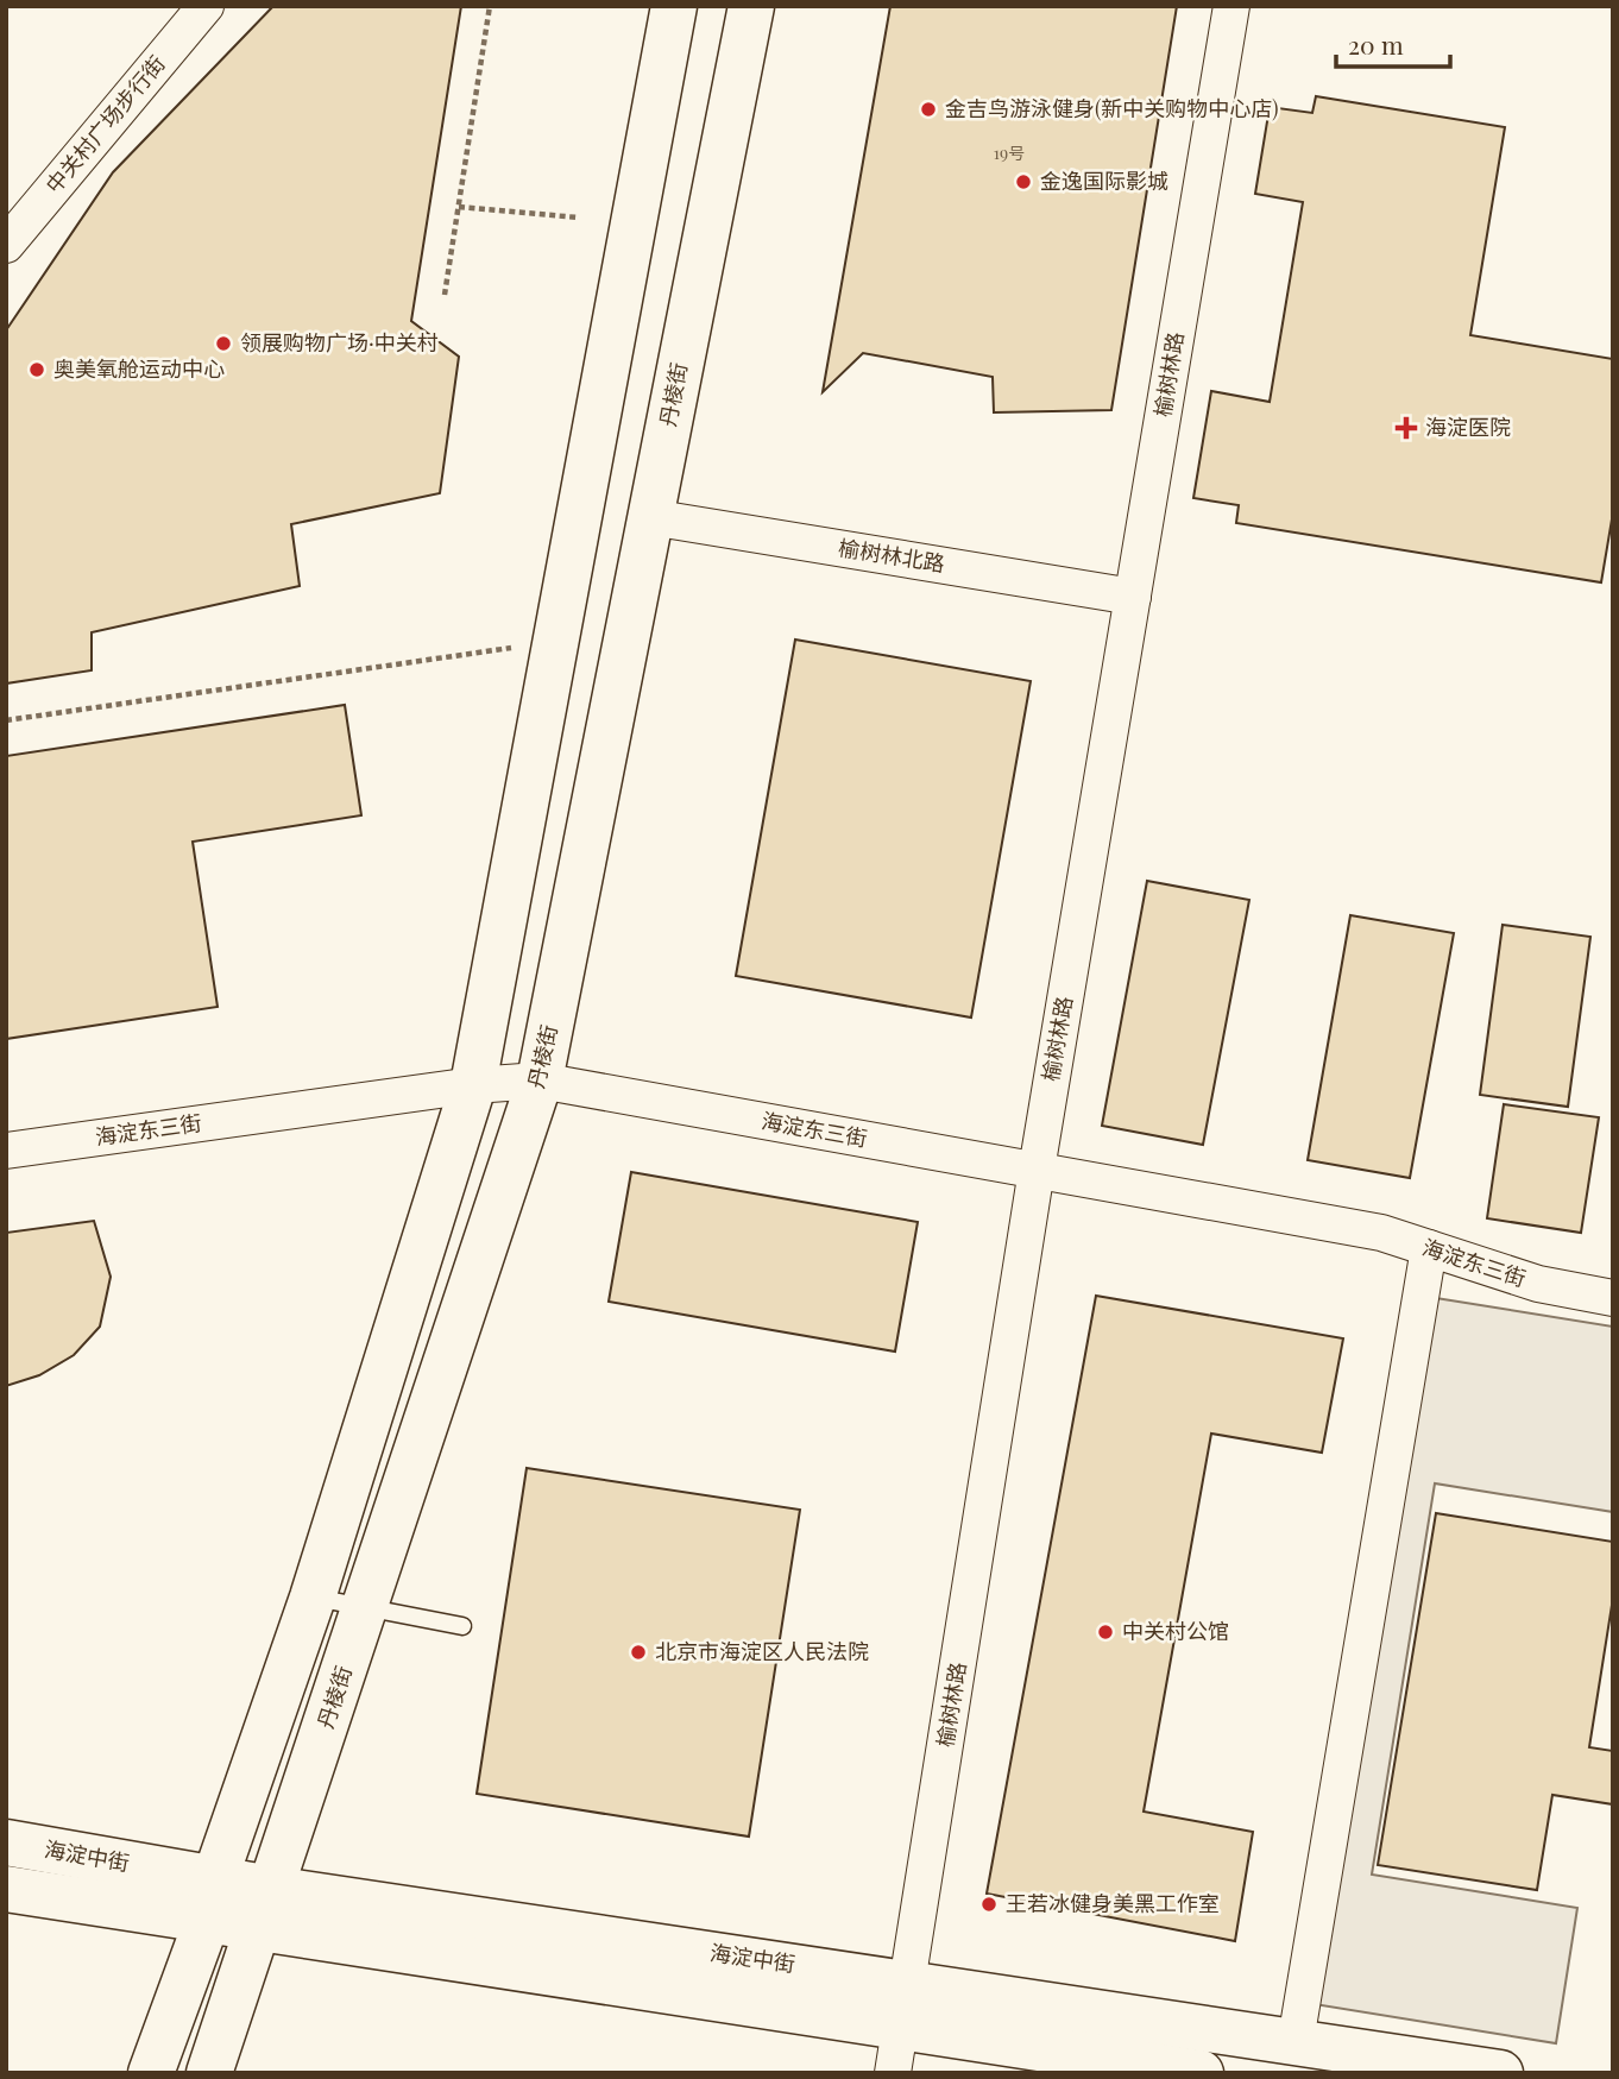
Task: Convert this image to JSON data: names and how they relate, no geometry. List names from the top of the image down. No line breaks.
{"streets":{"main road":["丹棱街","海淀中街"],"street":["中关村广场步行街","榆树林路","榆树林北路","海淀东三街"]},"crossings":[["榆树林路","榆树林北路"],["榆树林路","海淀东三街"],["榆树林路","海淀中街"],["丹棱街","榆树林北路"],["丹棱街","海淀东三街"],["丹棱街","海淀中街"]],"places":{"other":["金吉鸟游泳健身(新中关购物中心店)","金逸国际影城","领展购物广场·中关村","奥美氧舱运动中心","中关村公馆","北京市海淀区人民法院","王若冰健身美黑工作室"],"health":["海淀医院"]},"house_numbers":["19号"],"scale_bar":"20 m"}
